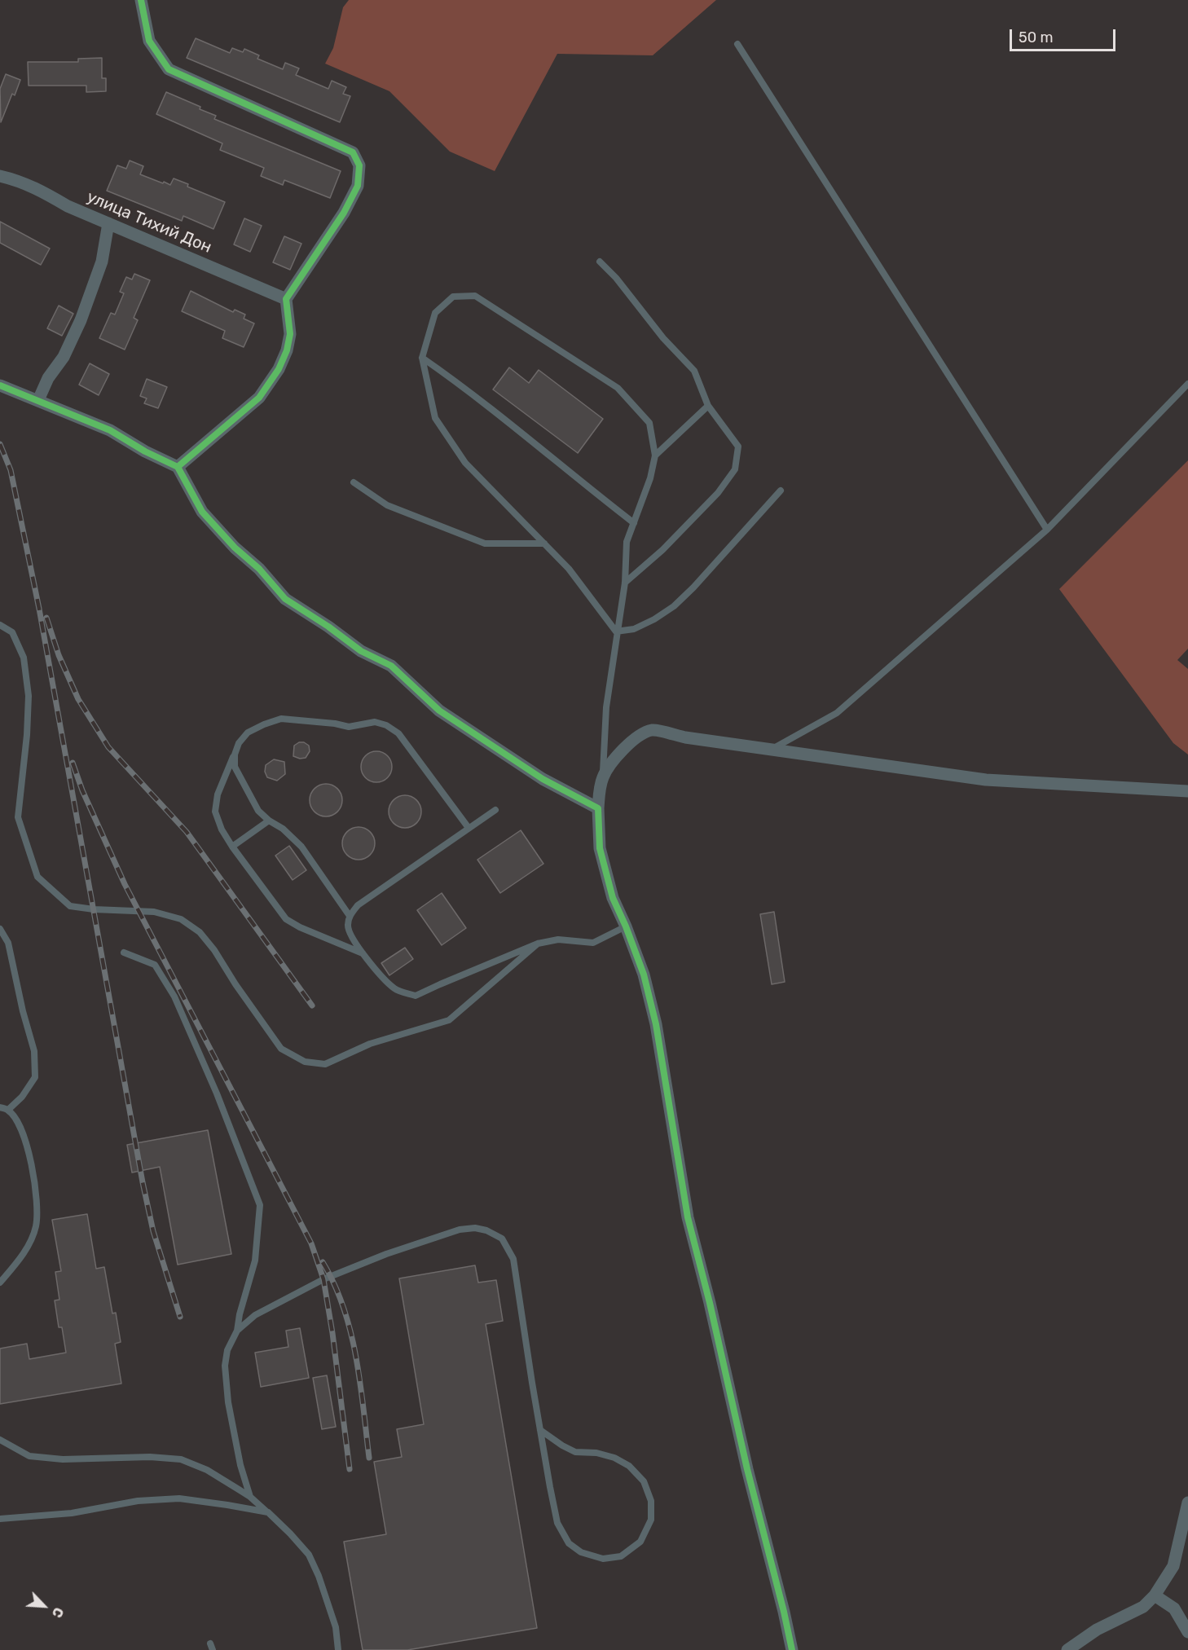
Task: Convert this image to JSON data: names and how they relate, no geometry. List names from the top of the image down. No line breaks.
{"streets":{"street":["улица Тихий Дон"]},"scale_bar":"50 m","north":"bottom right"}
